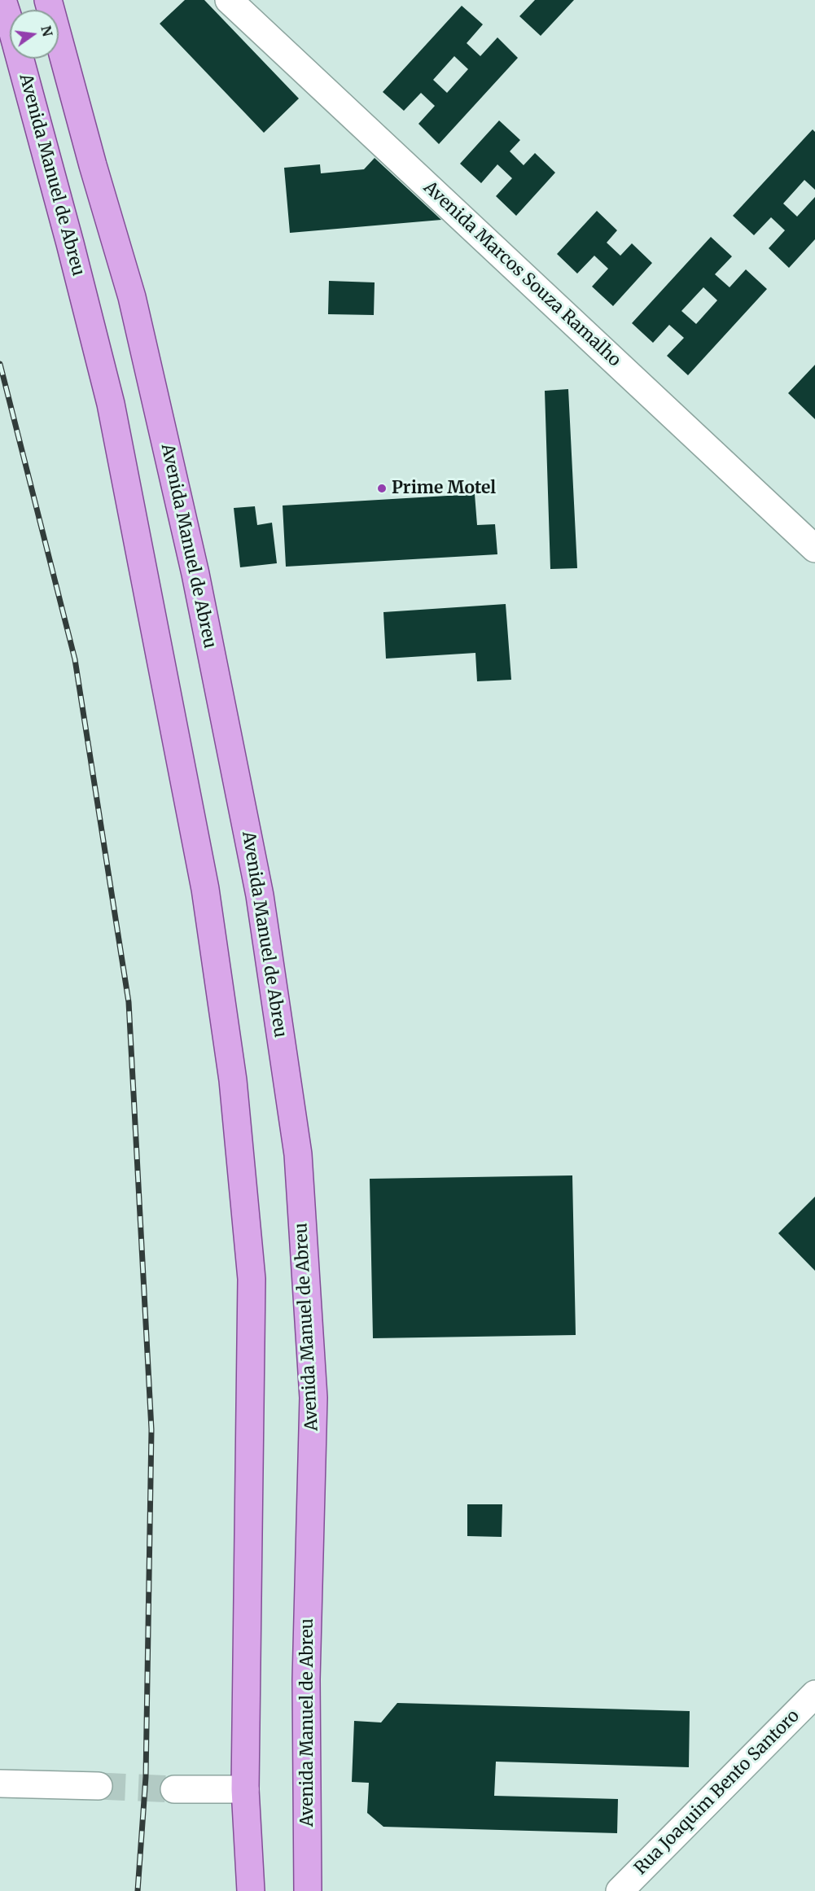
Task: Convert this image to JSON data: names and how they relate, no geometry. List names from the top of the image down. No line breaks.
{"streets":{"main road":["Avenida Manuel de Abreu"],"street":["Avenida Marcos Souza Ramalho","Rua Joaquim Bento Santoro"]},"places":["Prime Motel"],"north":"right"}
